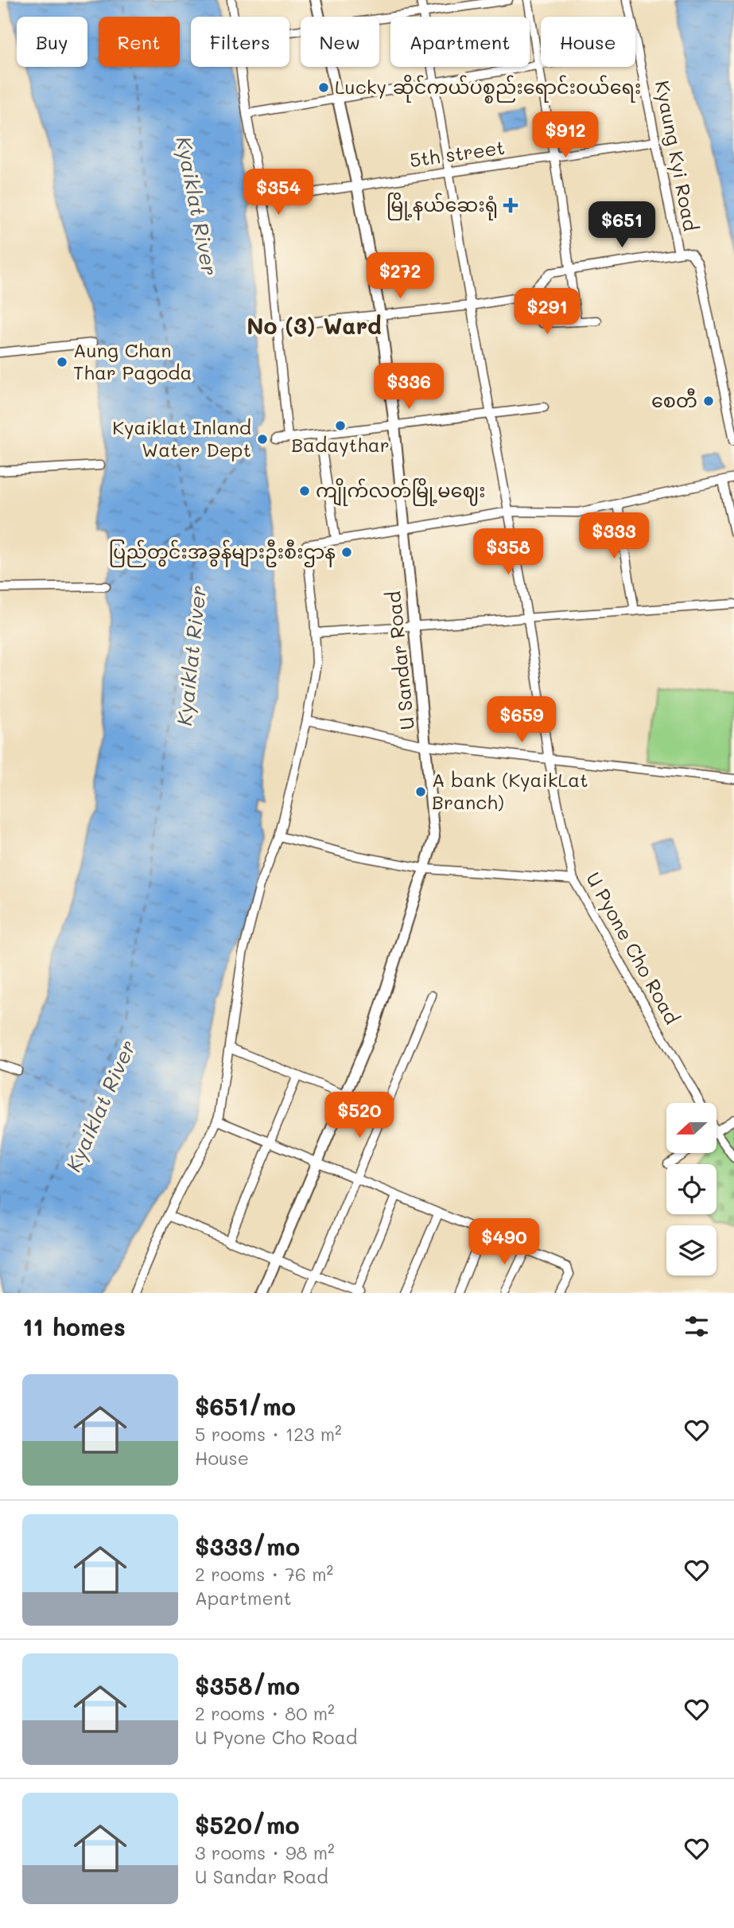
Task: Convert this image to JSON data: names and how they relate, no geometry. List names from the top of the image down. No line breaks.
{"streets":{"main road":["U Sandar Road"],"street":["5th street","Kyaung Kyi Road","U Pyone Cho Road"]},"crossings":[["5th street","Kyaung Kyi Road"],["5th street","U Sandar Road"],["5th street","U Pyone Cho Road"]],"districts":["No (3) Ward"],"water":["Kyaiklat River"],"places":{"other":["Lucky ဆိုင်ကယ်ပစ္စည်းရောင်း၀ယ်ရေး","Aung Chan Thar Pagoda","စေတီ","Badaythar","Kyaiklat Inland Water Dept","ကျိုက်လတ်မြို့မဈေး","ပြည်တွင်းအခွန်များဦးစီးဌာန","A bank (KyaikLat Branch)"],"health":["မြို့နယ်ဆေးရုံ"]},"north":"left","page":{"chip":["Buy","Rent","Filters","New","Apartment","House"],"price":["$912","$354","$651","$272","$291","$336","$333","$358","$659","$520","$490"],"heading":"11 homes","list":[{"name":"$651/mo","note":"5 rooms · 123 m² · House"},{"name":"$333/mo","note":"2 rooms · 76 m² · Apartment"},{"name":"$358/mo","note":"2 rooms · 80 m² · U Pyone Cho Road"},{"name":"$520/mo","note":"3 rooms · 98 m² · U Sandar Road"}]}}
